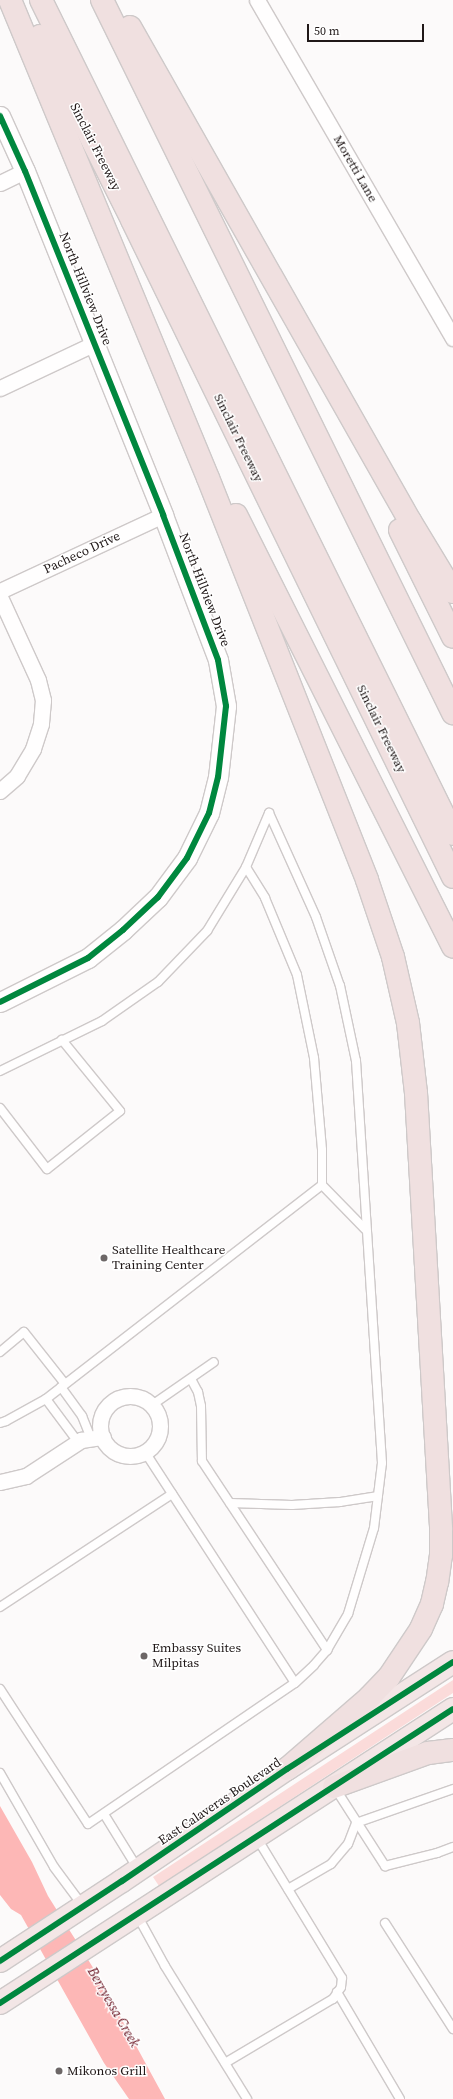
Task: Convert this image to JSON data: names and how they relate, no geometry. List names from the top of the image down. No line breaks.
{"streets":{"highway":["Sinclair Freeway","East Calaveras Boulevard"],"street":["Moretti Lane","North Hillview Drive","Pacheco Drive"]},"crossings":[["North Hillview Drive","Pacheco Drive"]],"water":["Berryessa Creek"],"places":["Satellite Healthcare Training Center","Embassy Suites Milpitas","Mikonos Grill"],"scale_bar":"50 m"}
